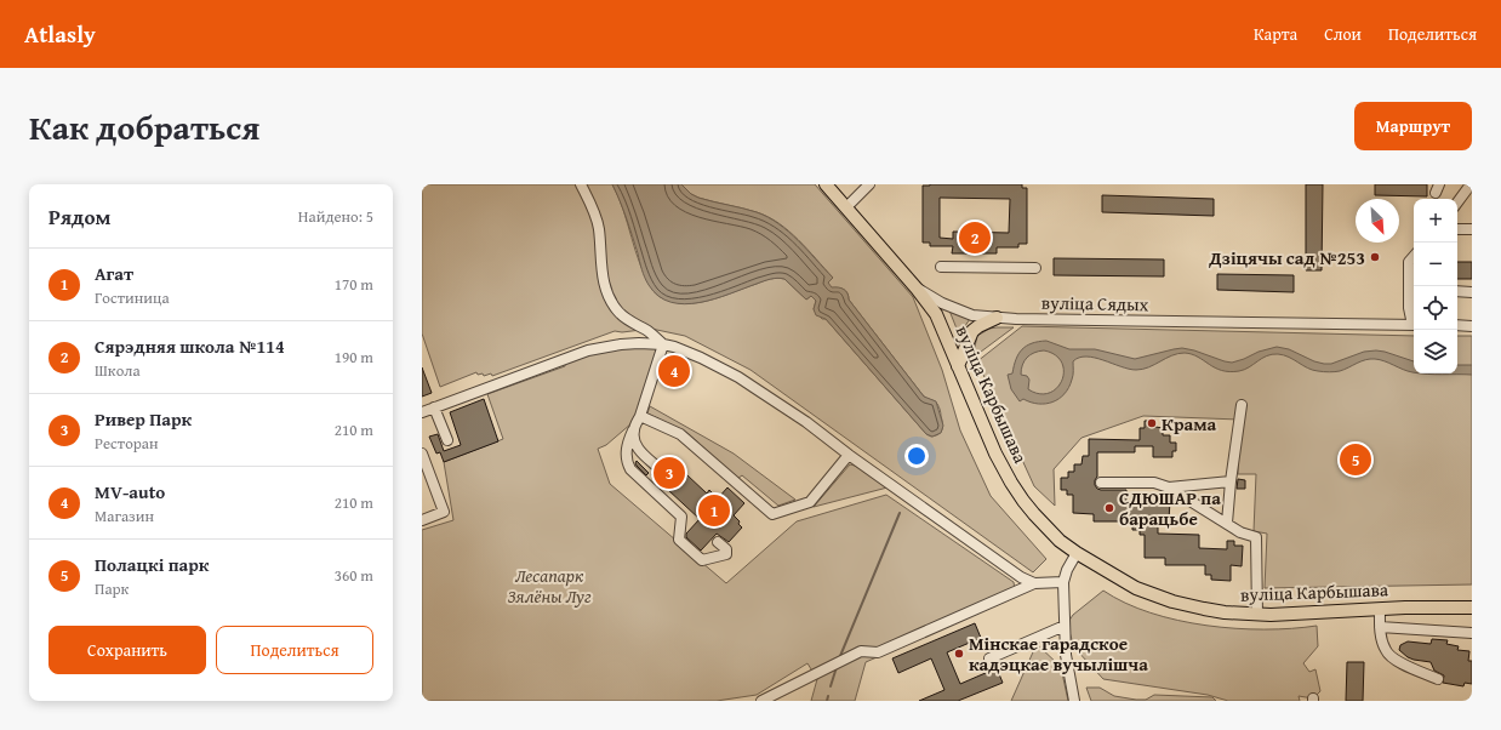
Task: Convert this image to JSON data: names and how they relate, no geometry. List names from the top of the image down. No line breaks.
{"streets":{"main road":["вуліца Сядых","вуліца Карбышава"]},"crossings":[["вуліца Сядых","вуліца Карбышава"]],"parks":["Лесапарк Зялёны Луг"],"places":["Дзіцячы сад №253","Крама","СДЮШАР па барацьбе","Мінскае гарадское кадэцкае вучылішча"],"north":"bottom right","page":{"header":"Atlasly","nav":["Карта","Слои","Поделиться"],"title":"Как добраться","buttons":["Маршрут",["Сохранить","Поделиться"]],"heading":["Рядом","Найдено: 5"],"map_buttons":["+","−"],"pins":["2","4","5","3","1"],"list":[{"mark":"1","name":"Агат","note":"Гостиница","value":"170 m"},{"mark":"2","name":"Сярэдняя школа №114","note":"Школа","value":"190 m"},{"mark":"3","name":"Ривер Парк","note":"Ресторан","value":"210 m"},{"mark":"4","name":"MV-auto","note":"Магазин","value":"210 m"},{"mark":"5","name":"Полацкі парк","note":"Парк","value":"360 m"}]}}
